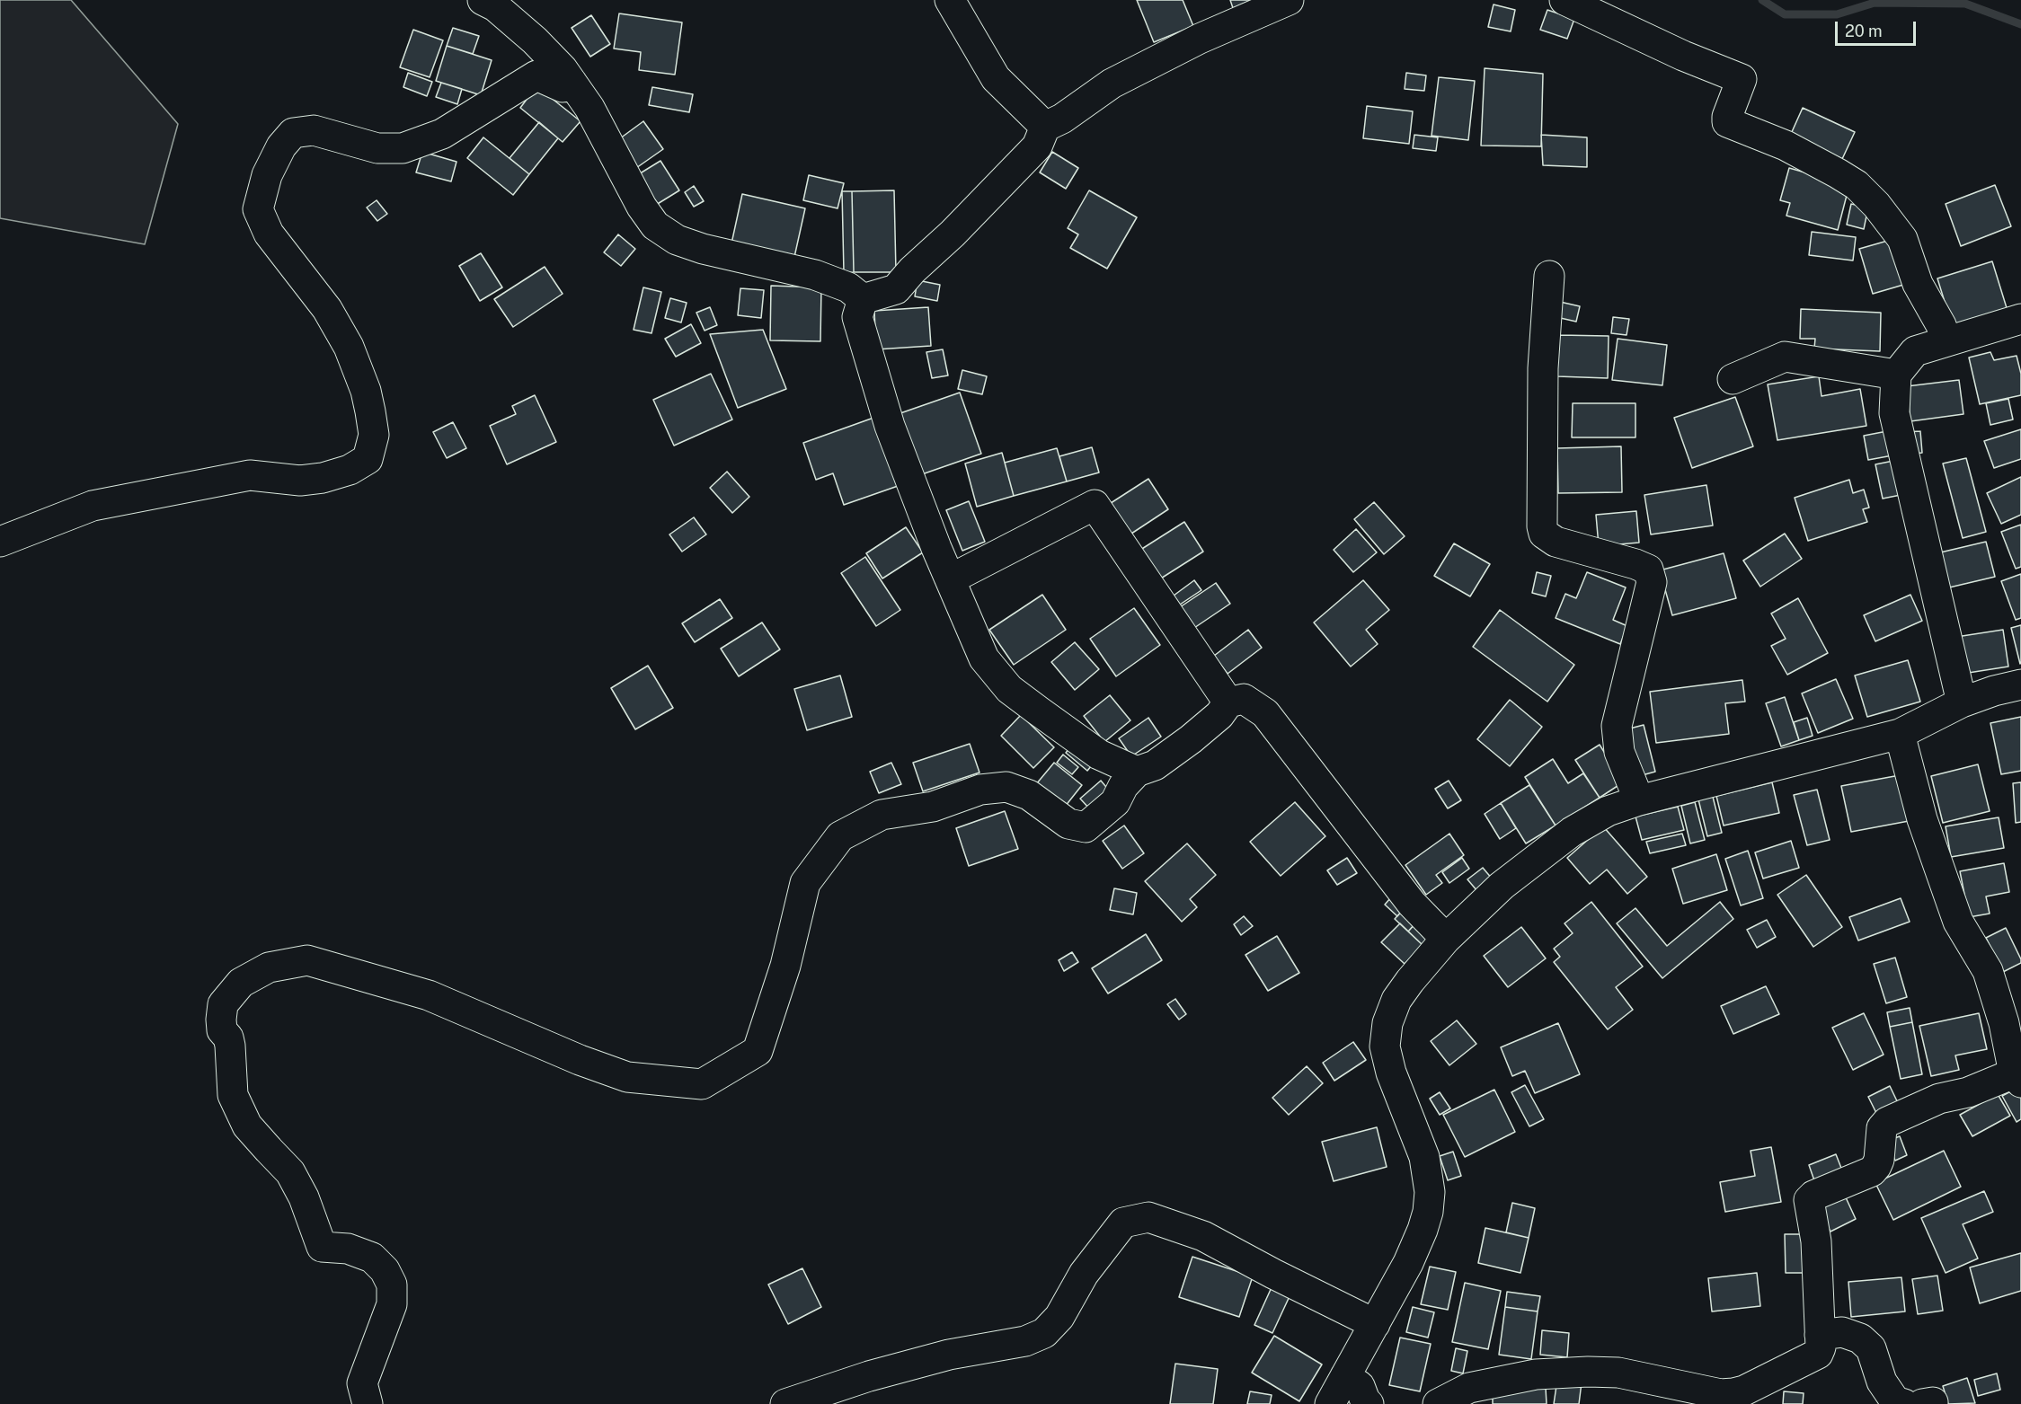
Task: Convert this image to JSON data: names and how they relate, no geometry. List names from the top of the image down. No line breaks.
{"scale_bar":"20 m"}
